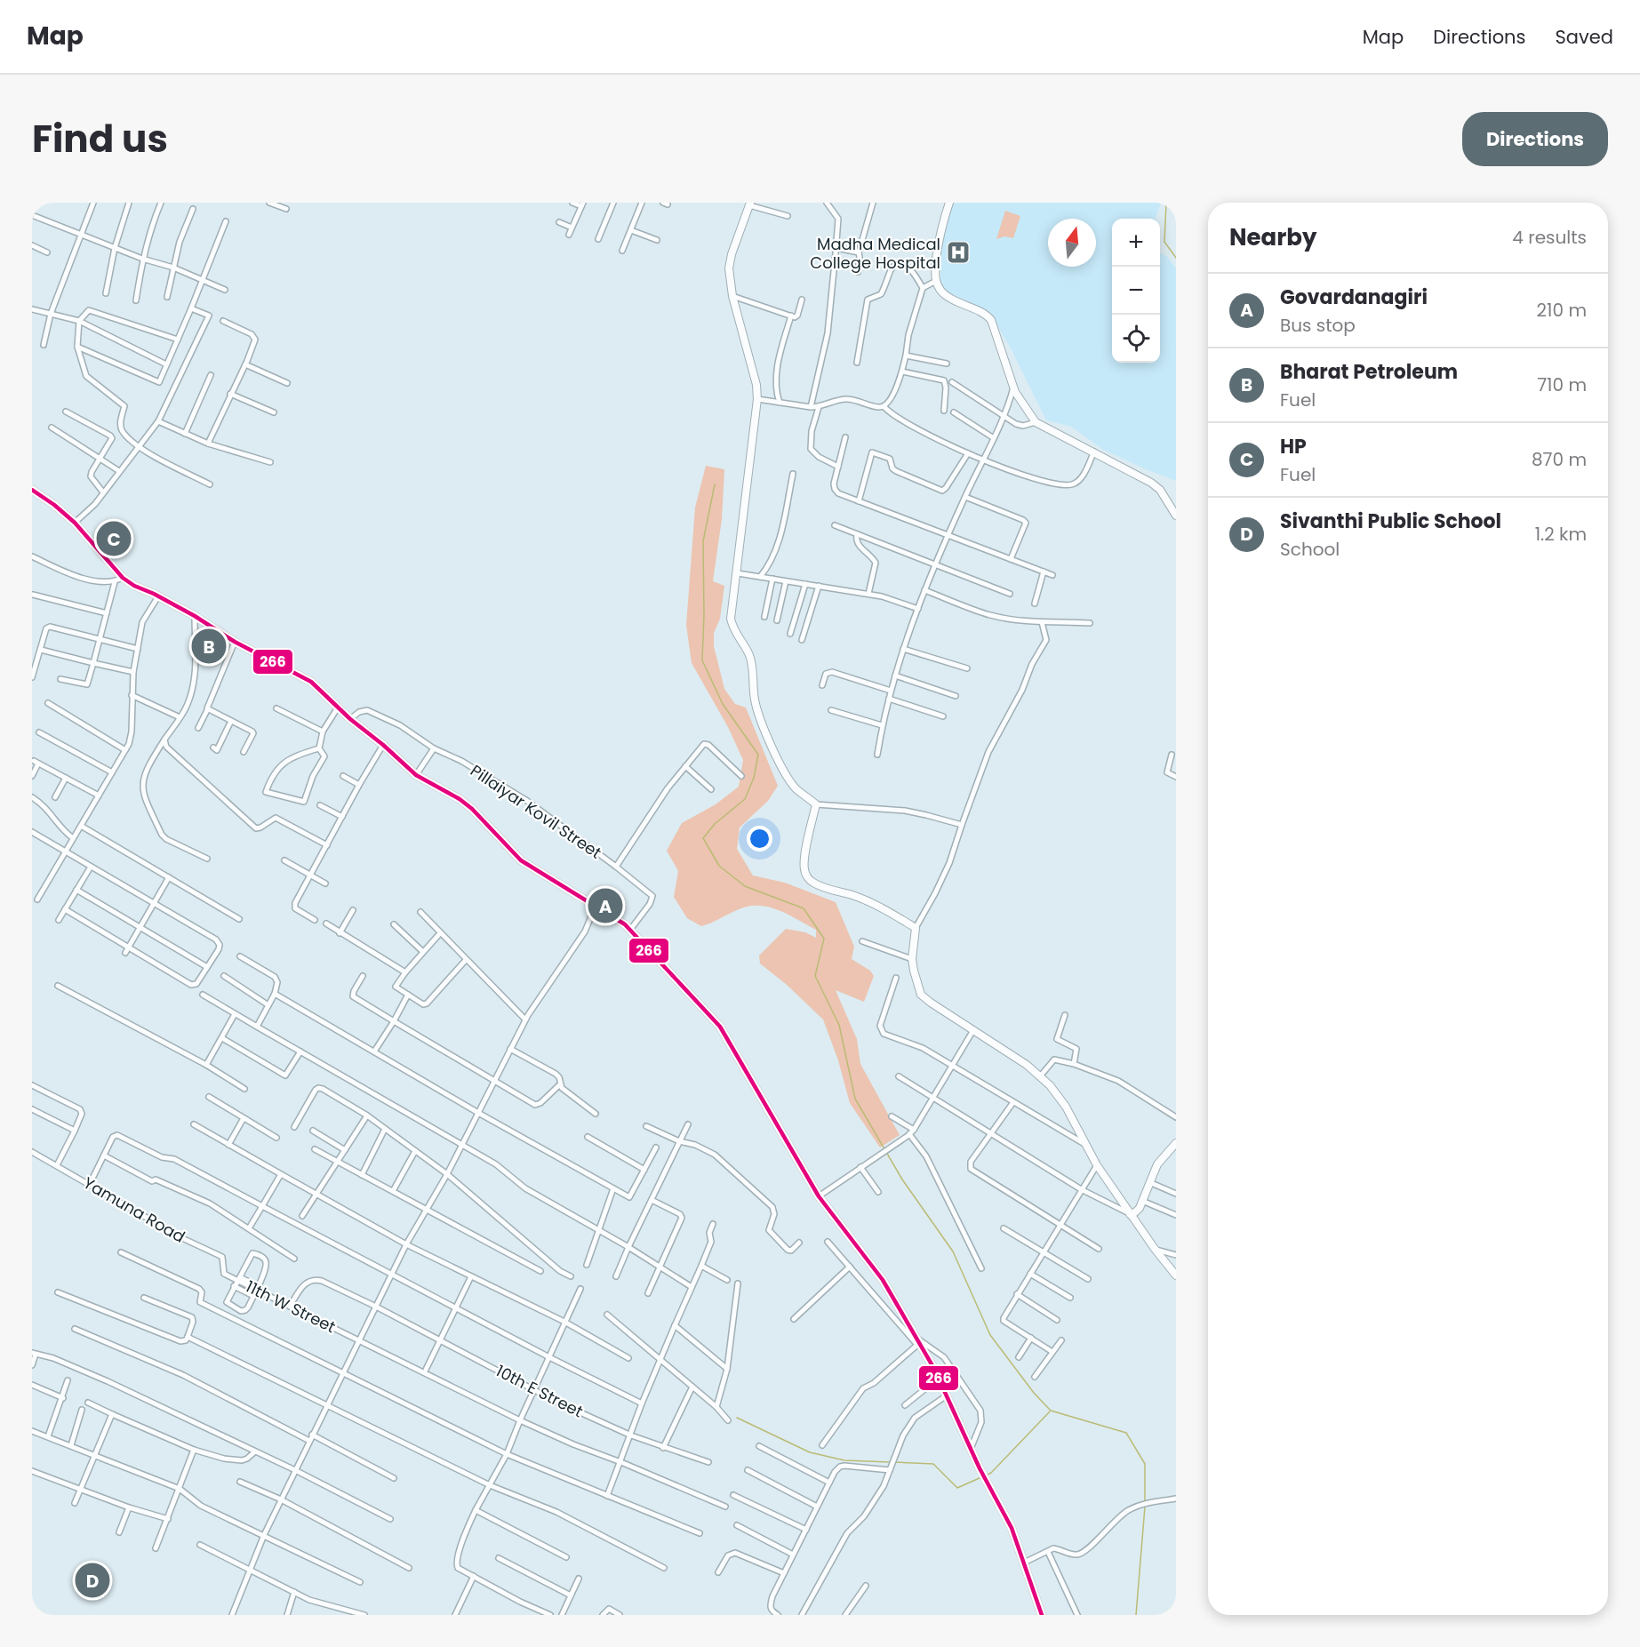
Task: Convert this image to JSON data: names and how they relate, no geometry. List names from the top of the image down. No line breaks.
{"streets":{"street":["Pillaiyar Kovil Street","Yamuna Road","11th W Street","10th E Street"]},"crossings":[["Yamuna Road","11th W Street"],["11th W Street","10th E Street"]],"places":{"hospital":["Madha Medical College Hospital"]},"lines":["transit line 266"],"north":"top","page":{"header":"Map","nav":["Map","Directions","Saved"],"title":"Find us","buttons":"Directions","heading":["Nearby","4 results"],"map_buttons":["+","−"],"list":[{"mark":"A","name":"Govardanagiri","note":"Bus stop","value":"210 m"},{"mark":"B","name":"Bharat Petroleum","note":"Fuel","value":"710 m"},{"mark":"C","name":"HP","note":"Fuel","value":"870 m"},{"mark":"D","name":"Sivanthi Public School","note":"School","value":"1.2 km"}],"pins":["C","B","A","D"]}}
